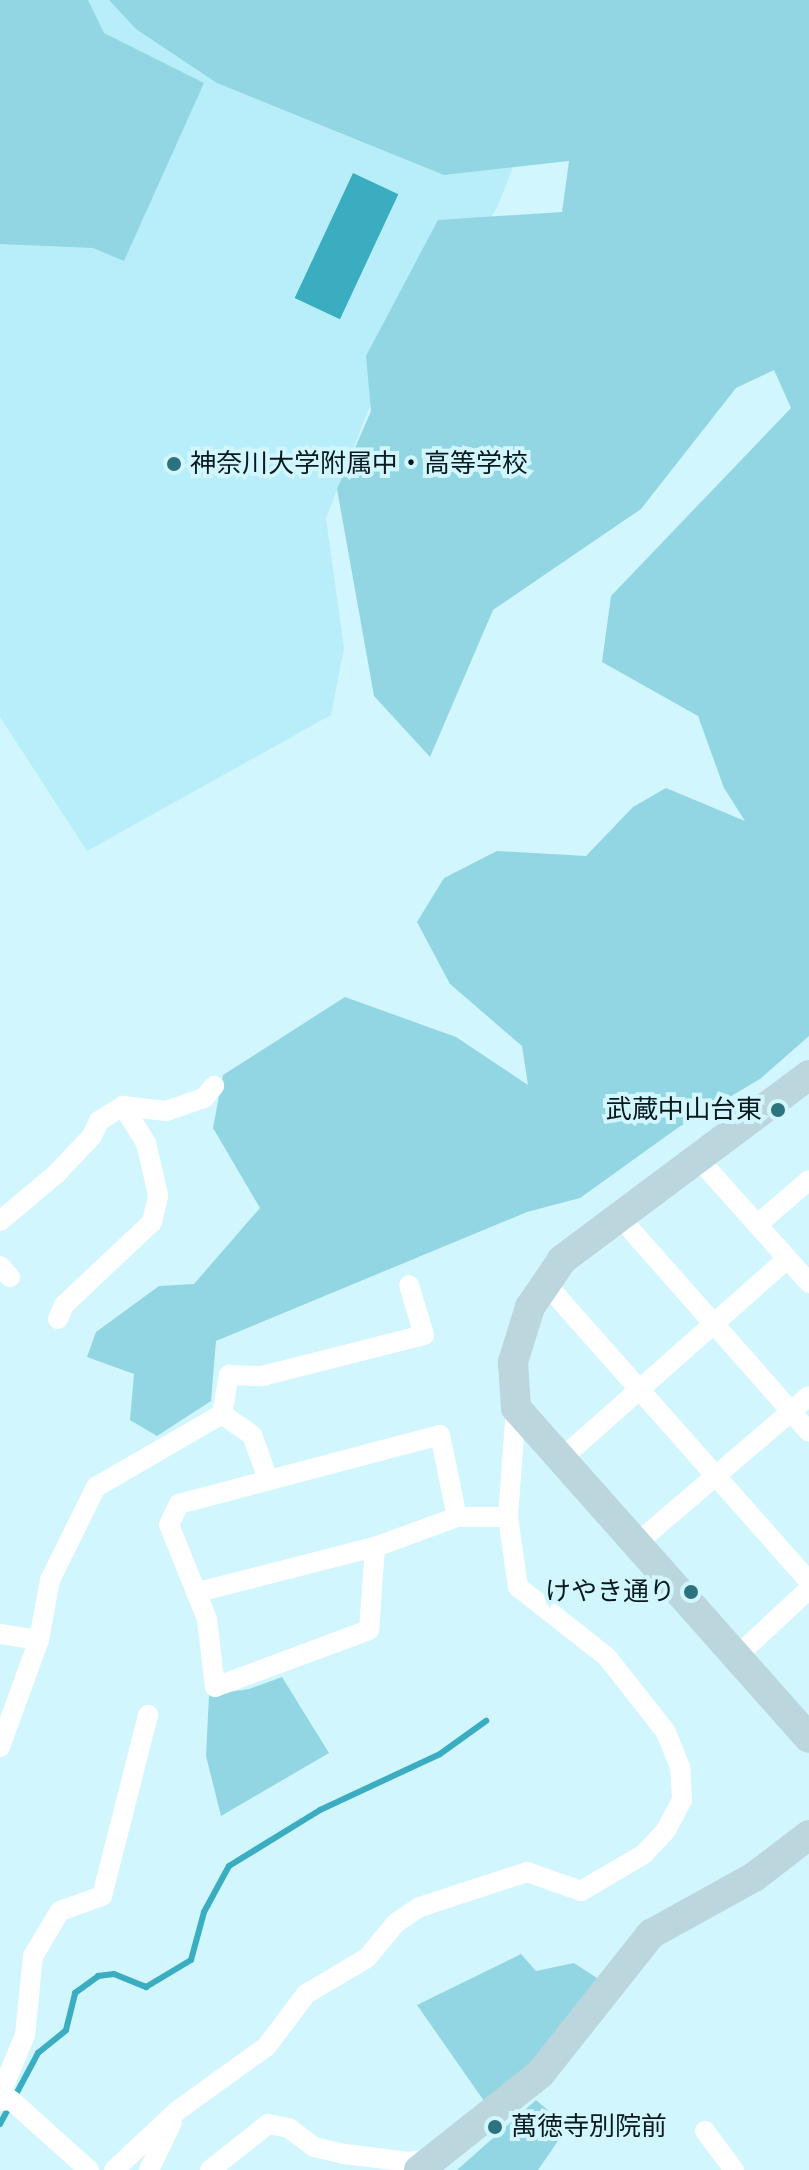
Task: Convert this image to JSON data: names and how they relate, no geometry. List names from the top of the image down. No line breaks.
{"places":["神奈川大学附属中・高等学校","武蔵中山台東","けやき通り","萬徳寺別院前"]}
